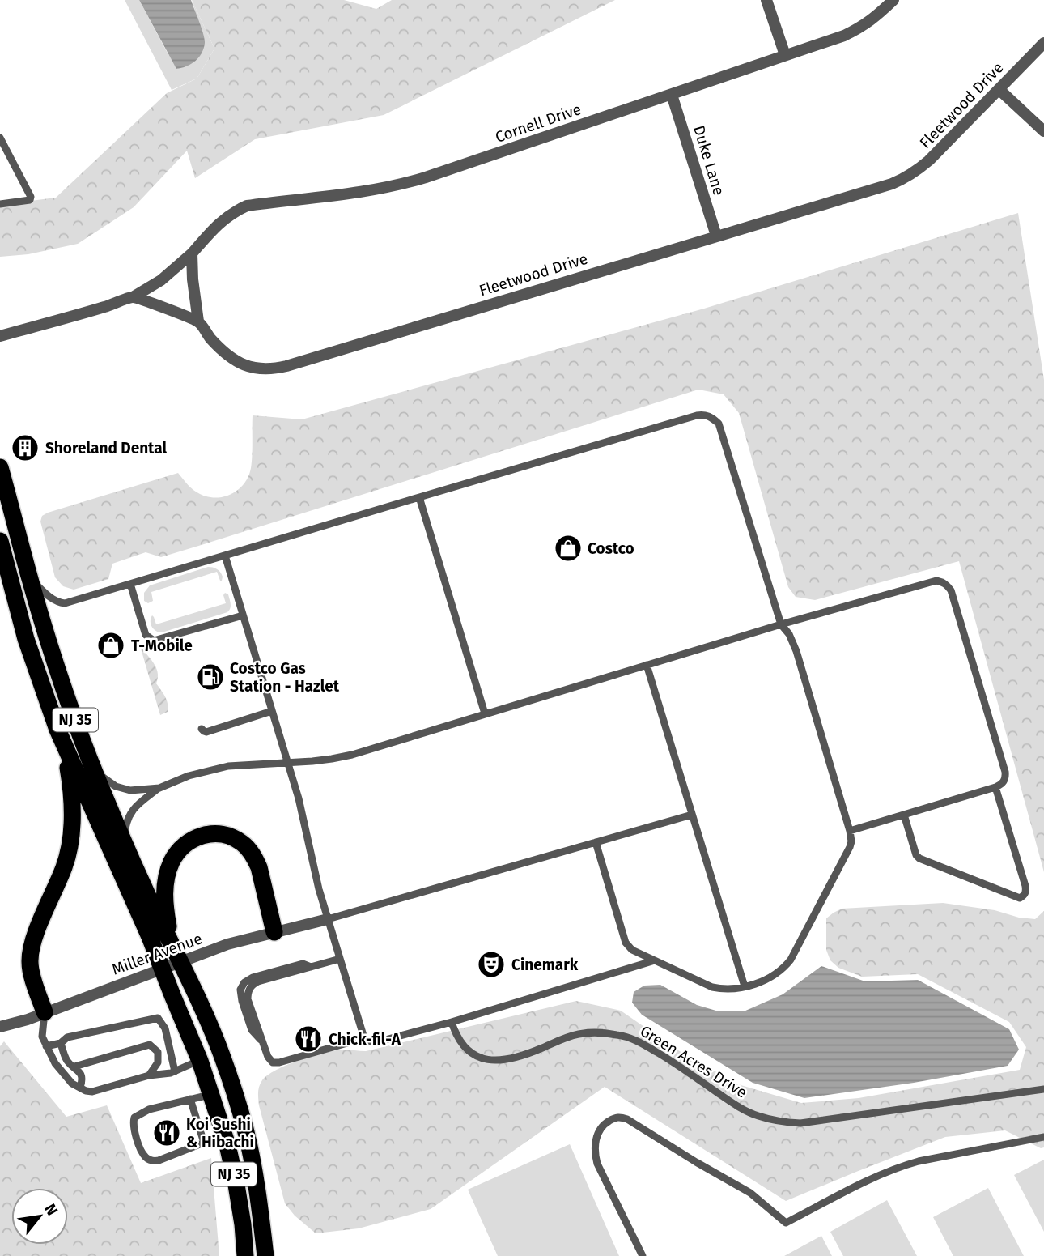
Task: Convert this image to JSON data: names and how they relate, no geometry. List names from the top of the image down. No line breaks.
{"streets":{"highway":["NJ 35"],"street":["Fleetwood Drive","Cornell Drive","Duke Lane","Miller Avenue"],"lane":["Green Acres Drive"]},"crossings":[["Fleetwood Drive","Cornell Drive"],["Fleetwood Drive","Duke Lane"],["Cornell Drive","Duke Lane"],["NJ 35","Miller Avenue"]],"places":{"building":["Shoreland Dental"],"shop":["Costco","T-Mobile"],"fuel station":["Costco Gas Station - Hazlet"],"theatre":["Cinemark"],"restaurant":["Chick-fil-A","Koi Sushi & Hibachi"]},"north":"top right"}
